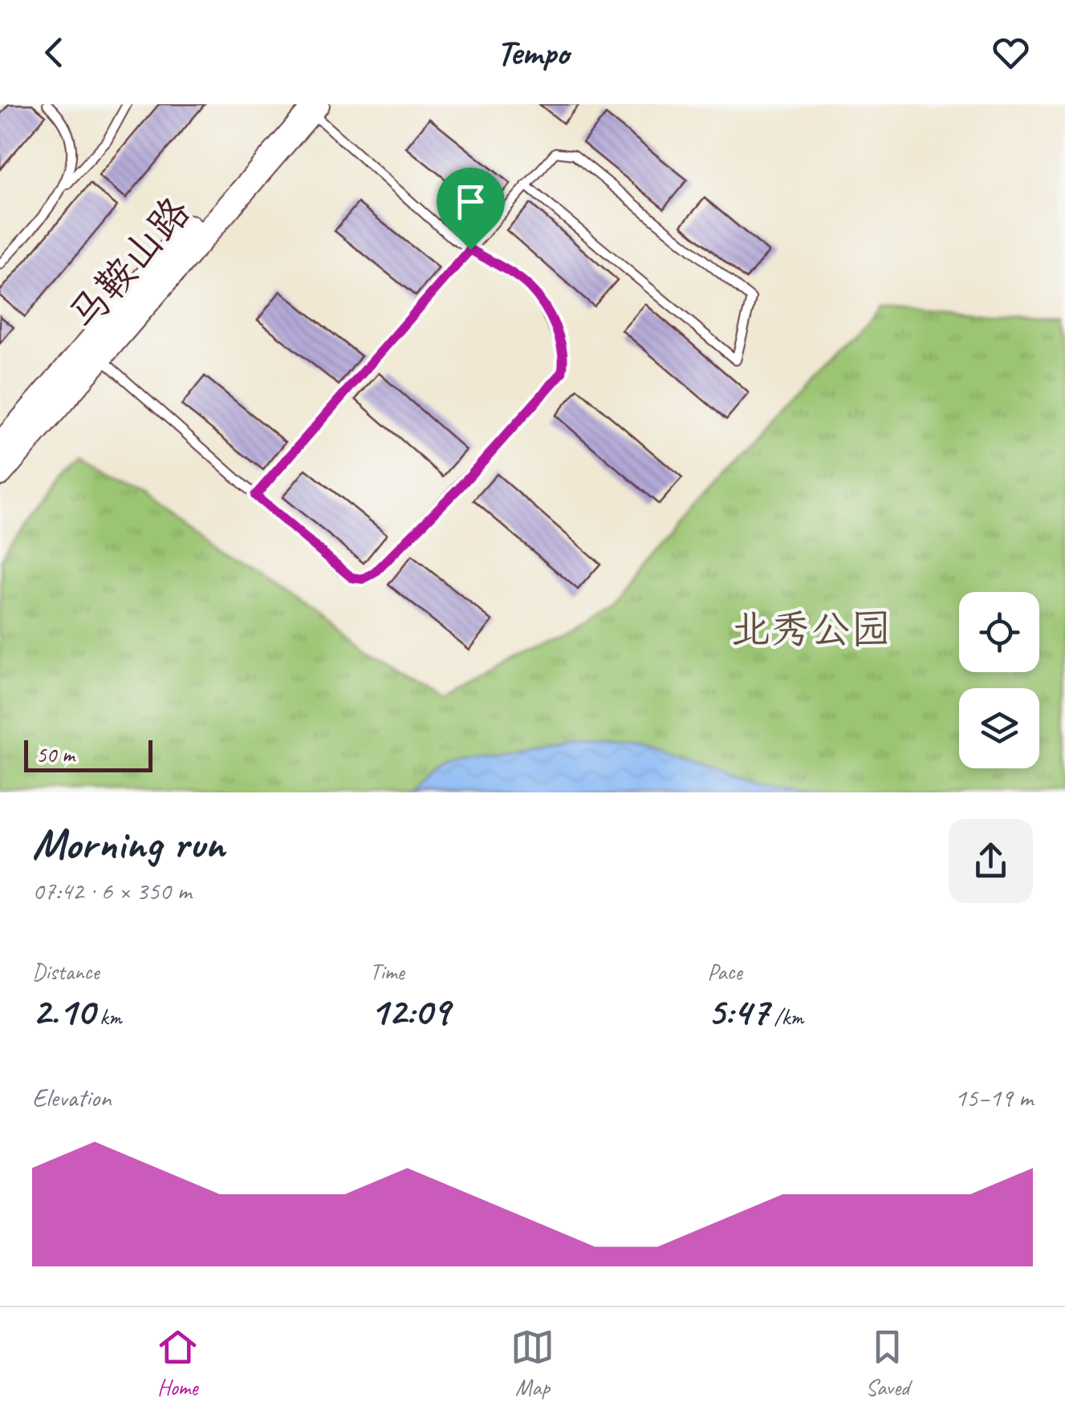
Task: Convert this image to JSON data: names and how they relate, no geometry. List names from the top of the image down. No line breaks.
{"streets":{"main road":["马鞍山路"]},"parks":["北秀公园"],"scale_bar":"50 m","page":{"header":"Tempo","scale":"50 m","heading":["Morning run","07:42 · 6 × 350 m"],"stats":[["Distance","2.10 km"],["Time","12:09"],["Pace","5:47 /km"]],"chart":["Elevation","15–19 m"],"tabs":["Home","Map","Saved"]}}
